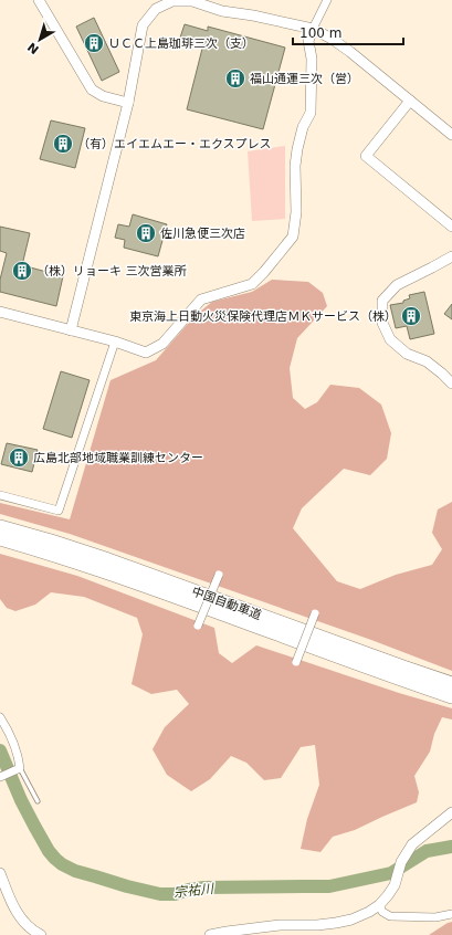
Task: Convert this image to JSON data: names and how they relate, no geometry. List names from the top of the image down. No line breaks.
{"streets":{"highway":["中国自動車道"]},"water":["宗祐川"],"places":{"building":["ＵＣＣ上島珈琲三次（支）","福山通運三次（営）","（有）エイエムエー・エクスプレス","佐川急便三次店","（株）リョーキ 三次営業所","東京海上日動火災保険代理店ＭＫサービス（株）","広島北部地域職業訓練センター"]},"scale_bar":"100 m","north":"bottom left"}
